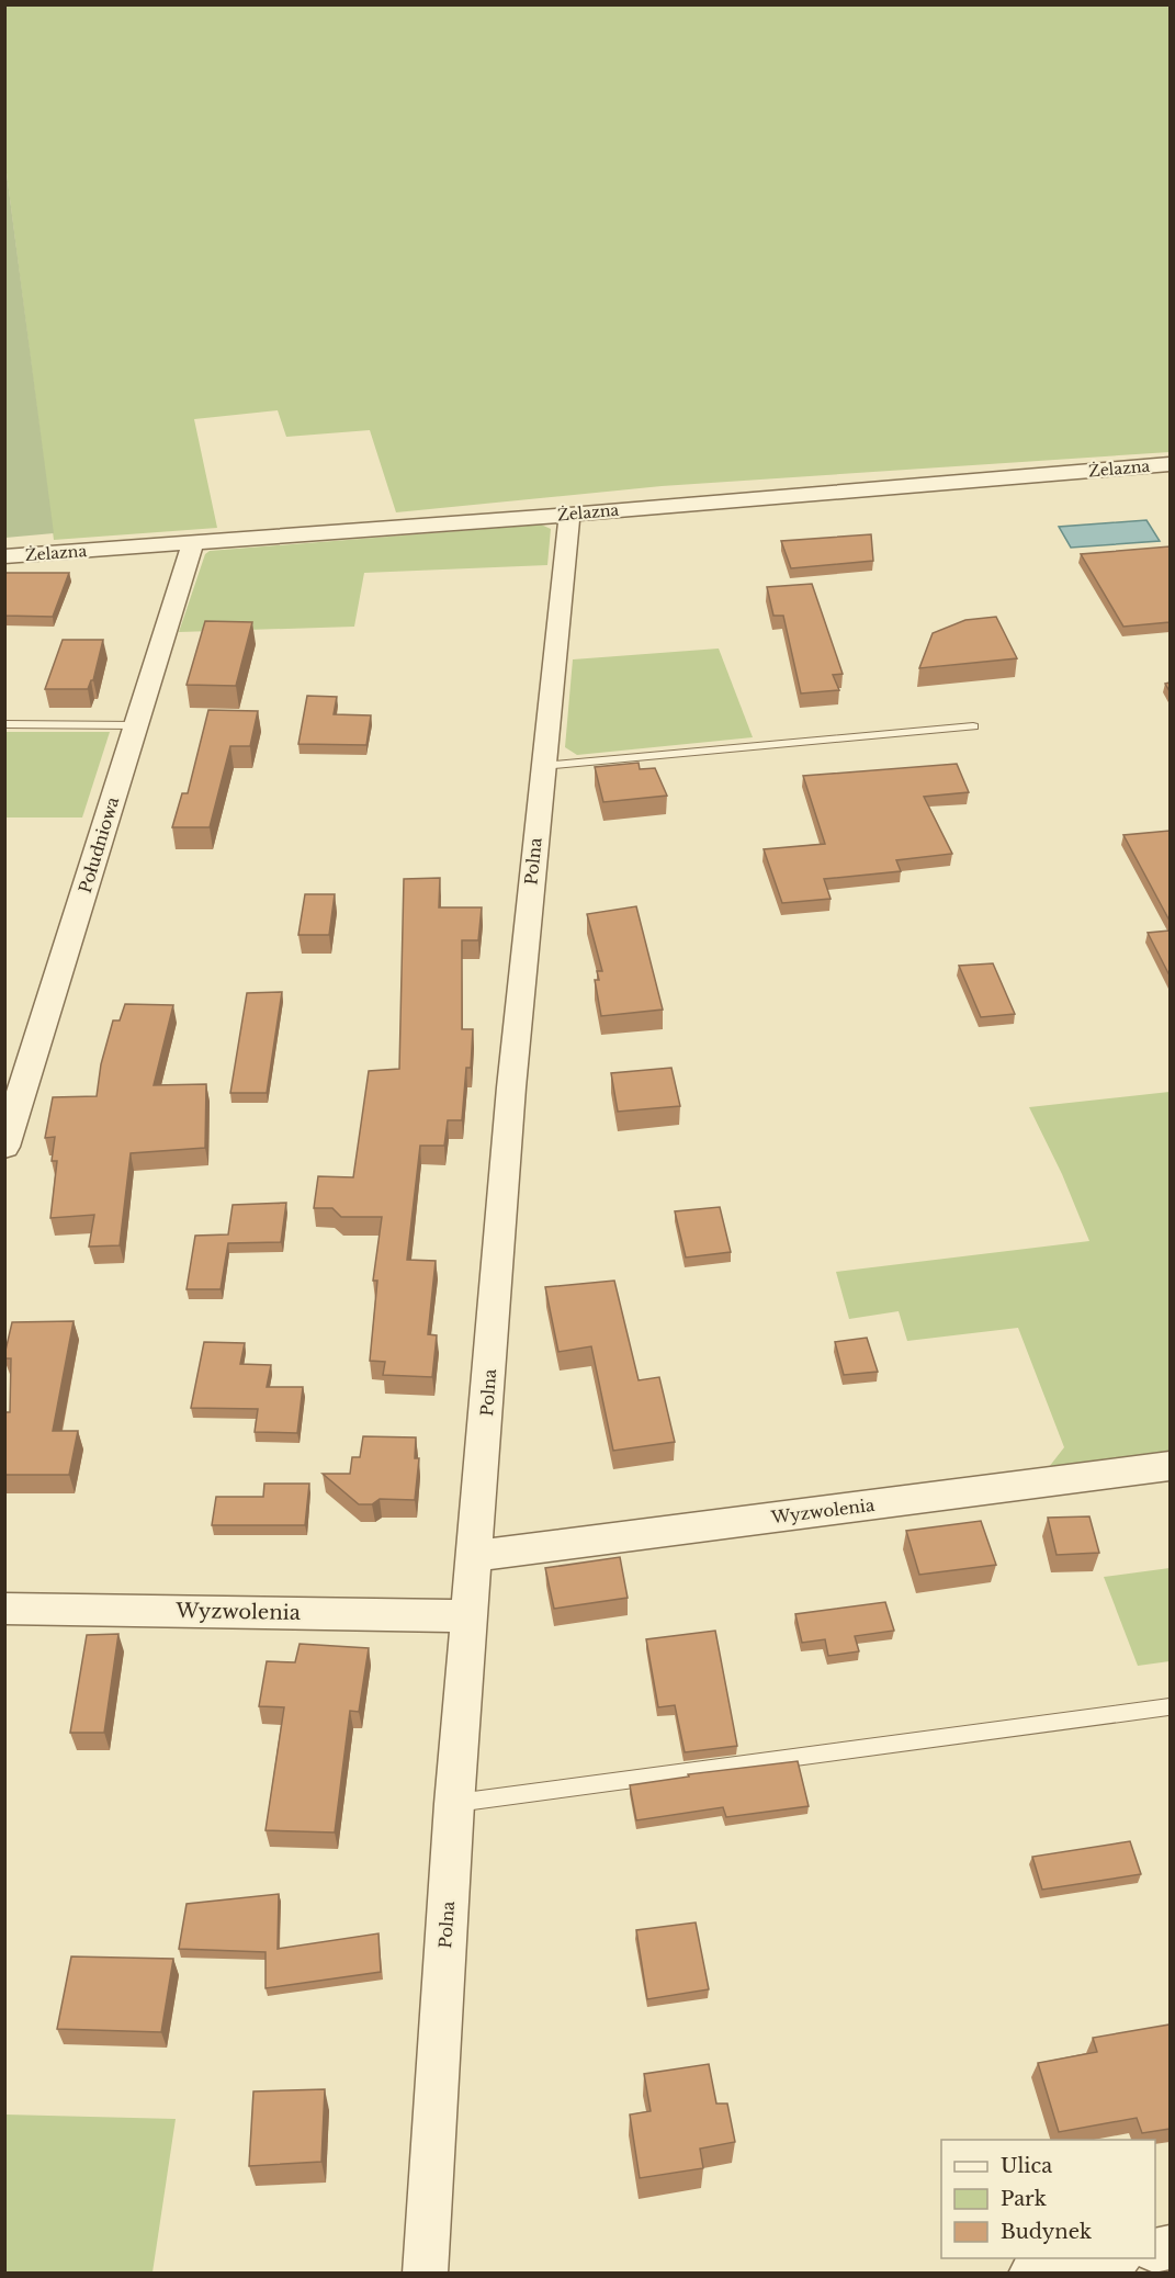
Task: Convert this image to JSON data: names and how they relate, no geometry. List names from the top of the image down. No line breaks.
{"streets":{"street":["Żelazna","Południowa","Polna","Wyzwolenia"]},"crossings":[["Żelazna","Południowa"],["Żelazna","Polna"],["Polna","Wyzwolenia"]],"legend":["Ulica","Park","Budynek"]}
